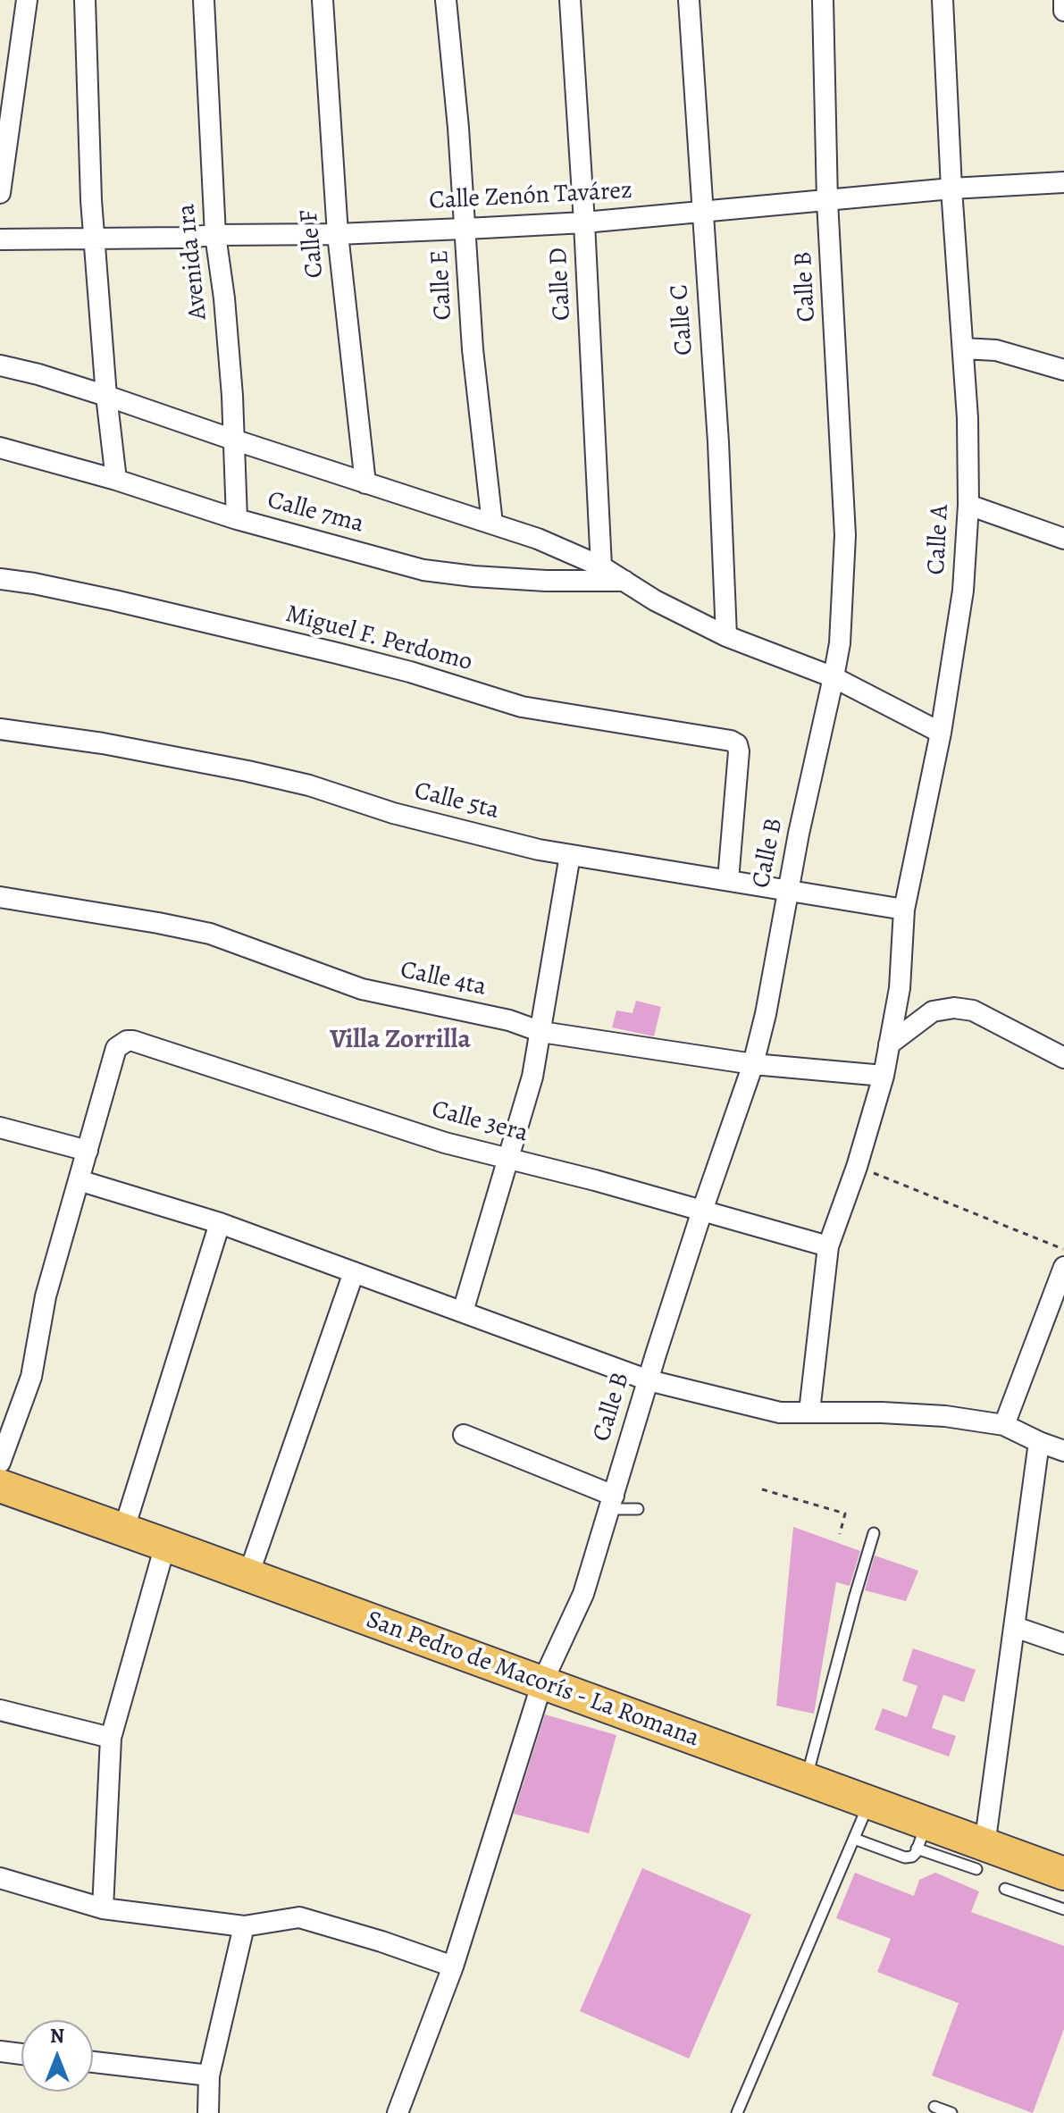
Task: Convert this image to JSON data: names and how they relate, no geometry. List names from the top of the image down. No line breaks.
{"streets":{"main road":["San Pedro de Macorís - La Romana"],"street":["Calle Zenón Tavárez","Calle F","Avenida 1ra","Calle D","Calle E","Calle B","Calle C","Calle 7ma","Calle A","Miguel F. Perdomo","Calle 5ta","Calle 4ta","Calle 3era"]},"crossings":[["Calle Zenón Tavárez","Calle F"],["Calle Zenón Tavárez","Avenida 1ra"],["Calle Zenón Tavárez","Calle D"],["Calle Zenón Tavárez","Calle E"],["Calle Zenón Tavárez","Calle B"],["Calle Zenón Tavárez","Calle C"],["Calle Zenón Tavárez","Calle A"],["Avenida 1ra","Calle 7ma"],["Calle B","Calle 5ta"],["Calle B","Calle 4ta"],["Calle B","Calle 3era"],["Calle B","San Pedro de Macorís - La Romana"],["Calle A","Calle 5ta"],["Calle A","Calle 4ta"],["Calle A","Calle 3era"],["Miguel F. Perdomo","Calle 5ta"]],"districts":["Villa Zorrilla"],"north":"top"}
